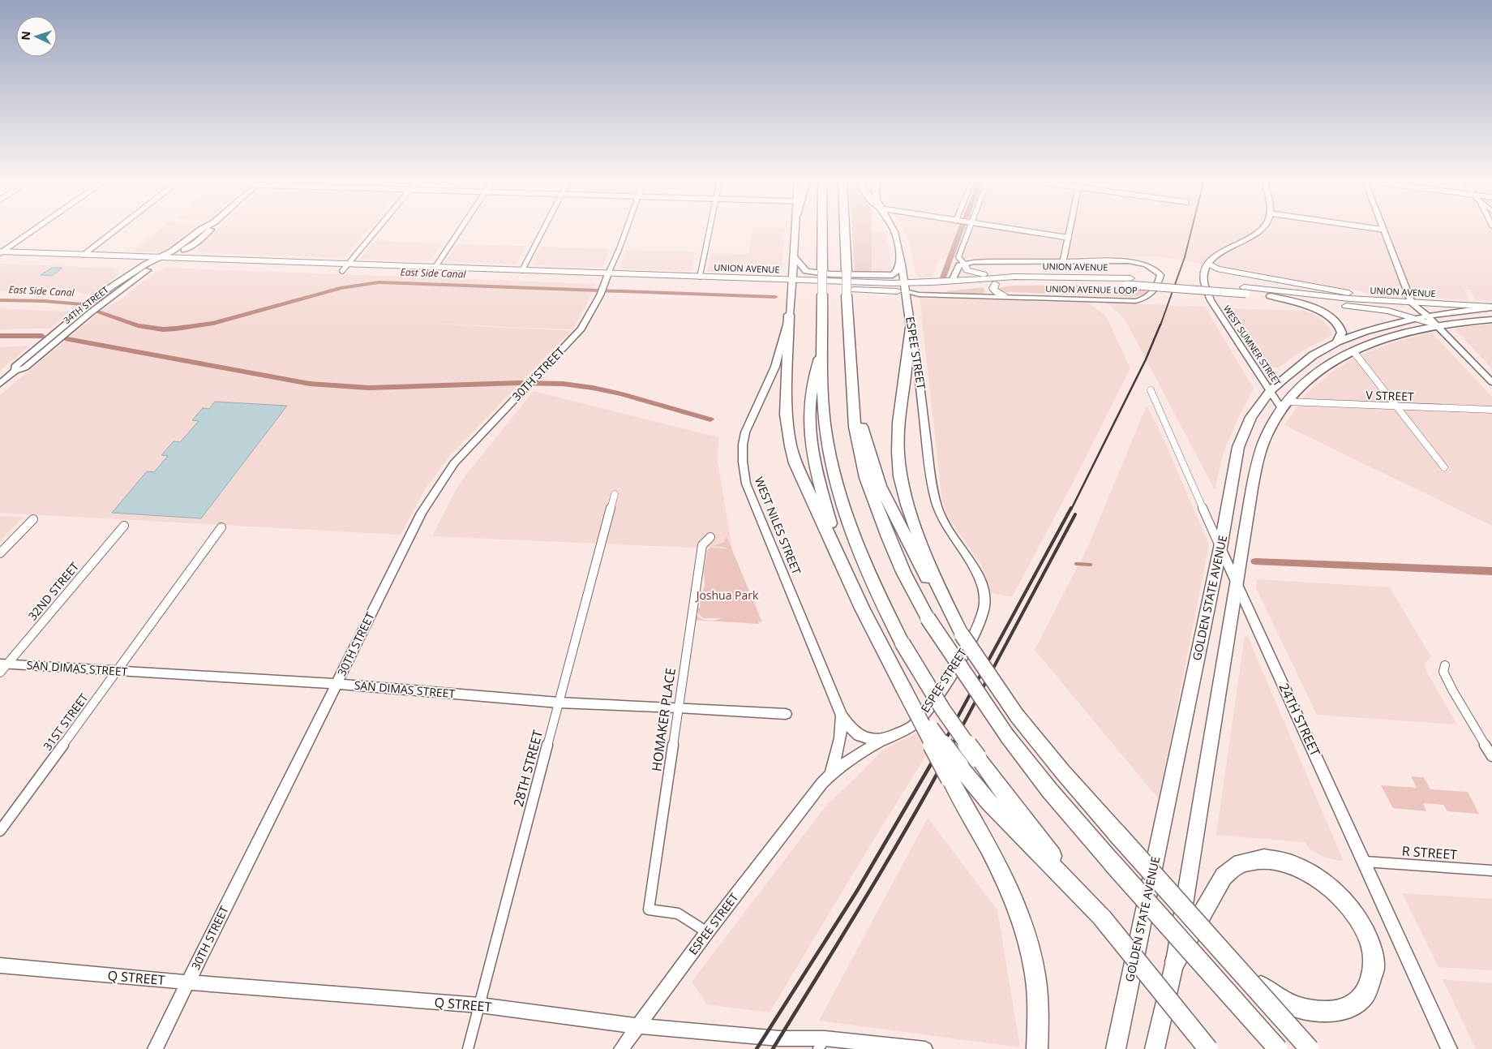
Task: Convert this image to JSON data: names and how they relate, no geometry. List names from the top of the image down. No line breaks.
{"streets":{"highway":["GOLDEN STATE AVENUE"],"main road":["UNION AVENUE","ESPEE STREET","WEST NILES STREET","24TH STREET"],"street":["UNION AVENUE LOOP","34TH STREET","WEST SUMNER STREET","30TH STREET","V STREET","32ND STREET","SAN DIMAS STREET","HOMAKER PLACE","31ST STREET","28TH STREET","R STREET","Q STREET"]},"crossings":[["UNION AVENUE","UNION AVENUE LOOP"],["UNION AVENUE","34TH STREET"],["UNION AVENUE","ESPEE STREET"],["UNION AVENUE","30TH STREET"],["UNION AVENUE","WEST NILES STREET"],["UNION AVENUE","GOLDEN STATE AVENUE"],["WEST SUMNER STREET","V STREET"],["WEST SUMNER STREET","GOLDEN STATE AVENUE"],["ESPEE STREET","WEST NILES STREET"],["ESPEE STREET","HOMAKER PLACE"],["ESPEE STREET","Q STREET"],["30TH STREET","SAN DIMAS STREET"],["30TH STREET","Q STREET"],["V STREET","GOLDEN STATE AVENUE"],["32ND STREET","SAN DIMAS STREET"],["GOLDEN STATE AVENUE","24TH STREET"],["SAN DIMAS STREET","HOMAKER PLACE"],["SAN DIMAS STREET","31ST STREET"],["SAN DIMAS STREET","28TH STREET"],["24TH STREET","R STREET"],["28TH STREET","Q STREET"]],"water":["East Side Canal"],"parks":["Joshua Park"],"north":"left"}
